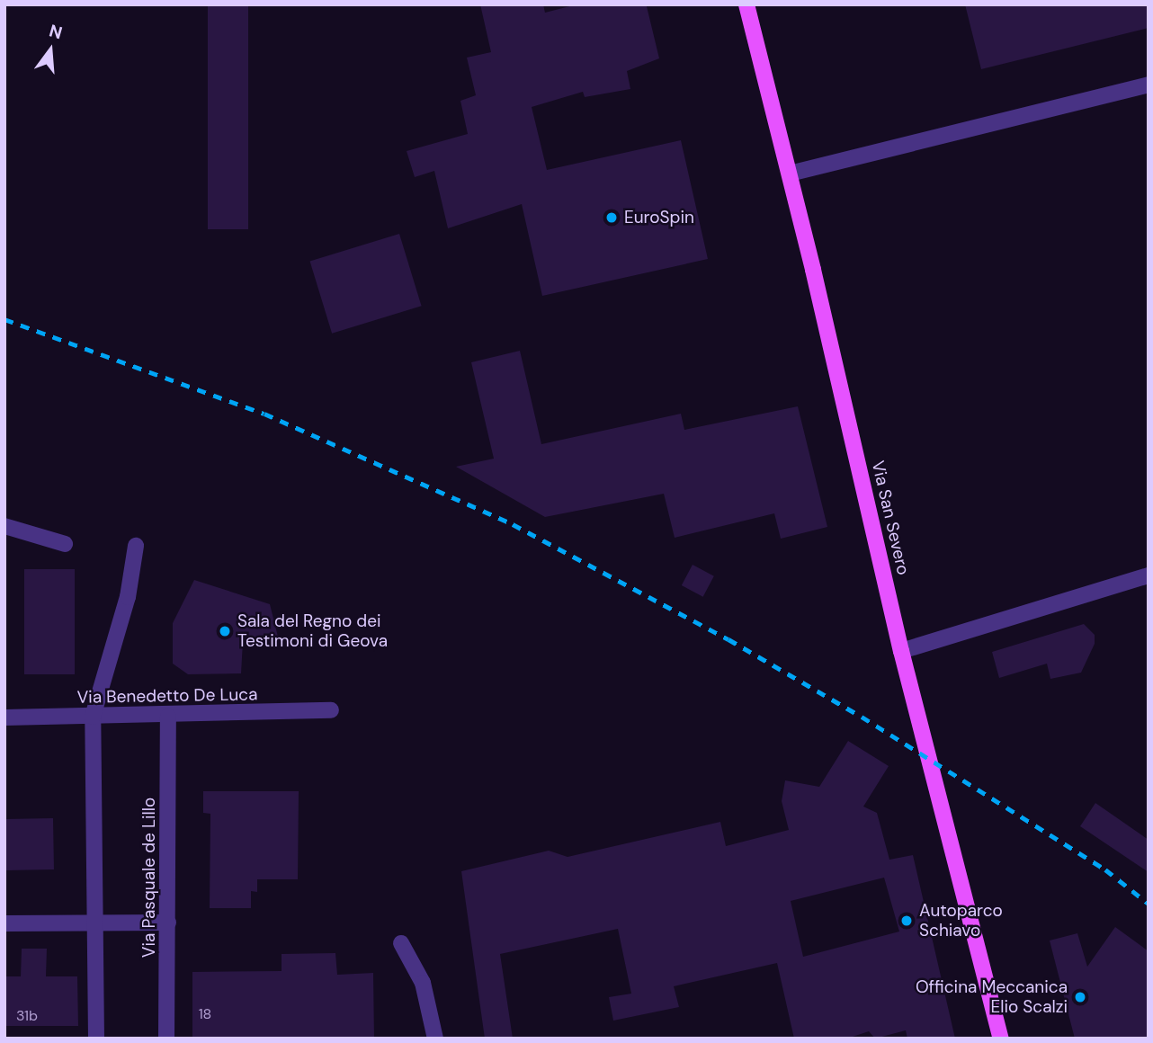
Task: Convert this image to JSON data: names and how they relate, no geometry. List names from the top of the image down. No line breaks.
{"streets":{"main road":["Via San Severo"],"street":["Via Benedetto De Luca","Via Pasquale de Lillo"]},"crossings":[["Via Benedetto De Luca","Via Pasquale de Lillo"]],"places":["EuroSpin","Sala del Regno dei Testimoni di Geova","Autoparco Schiavo","Officina Meccanica Elio Scalzi"],"house_numbers":["18","31b"],"north":"top"}
